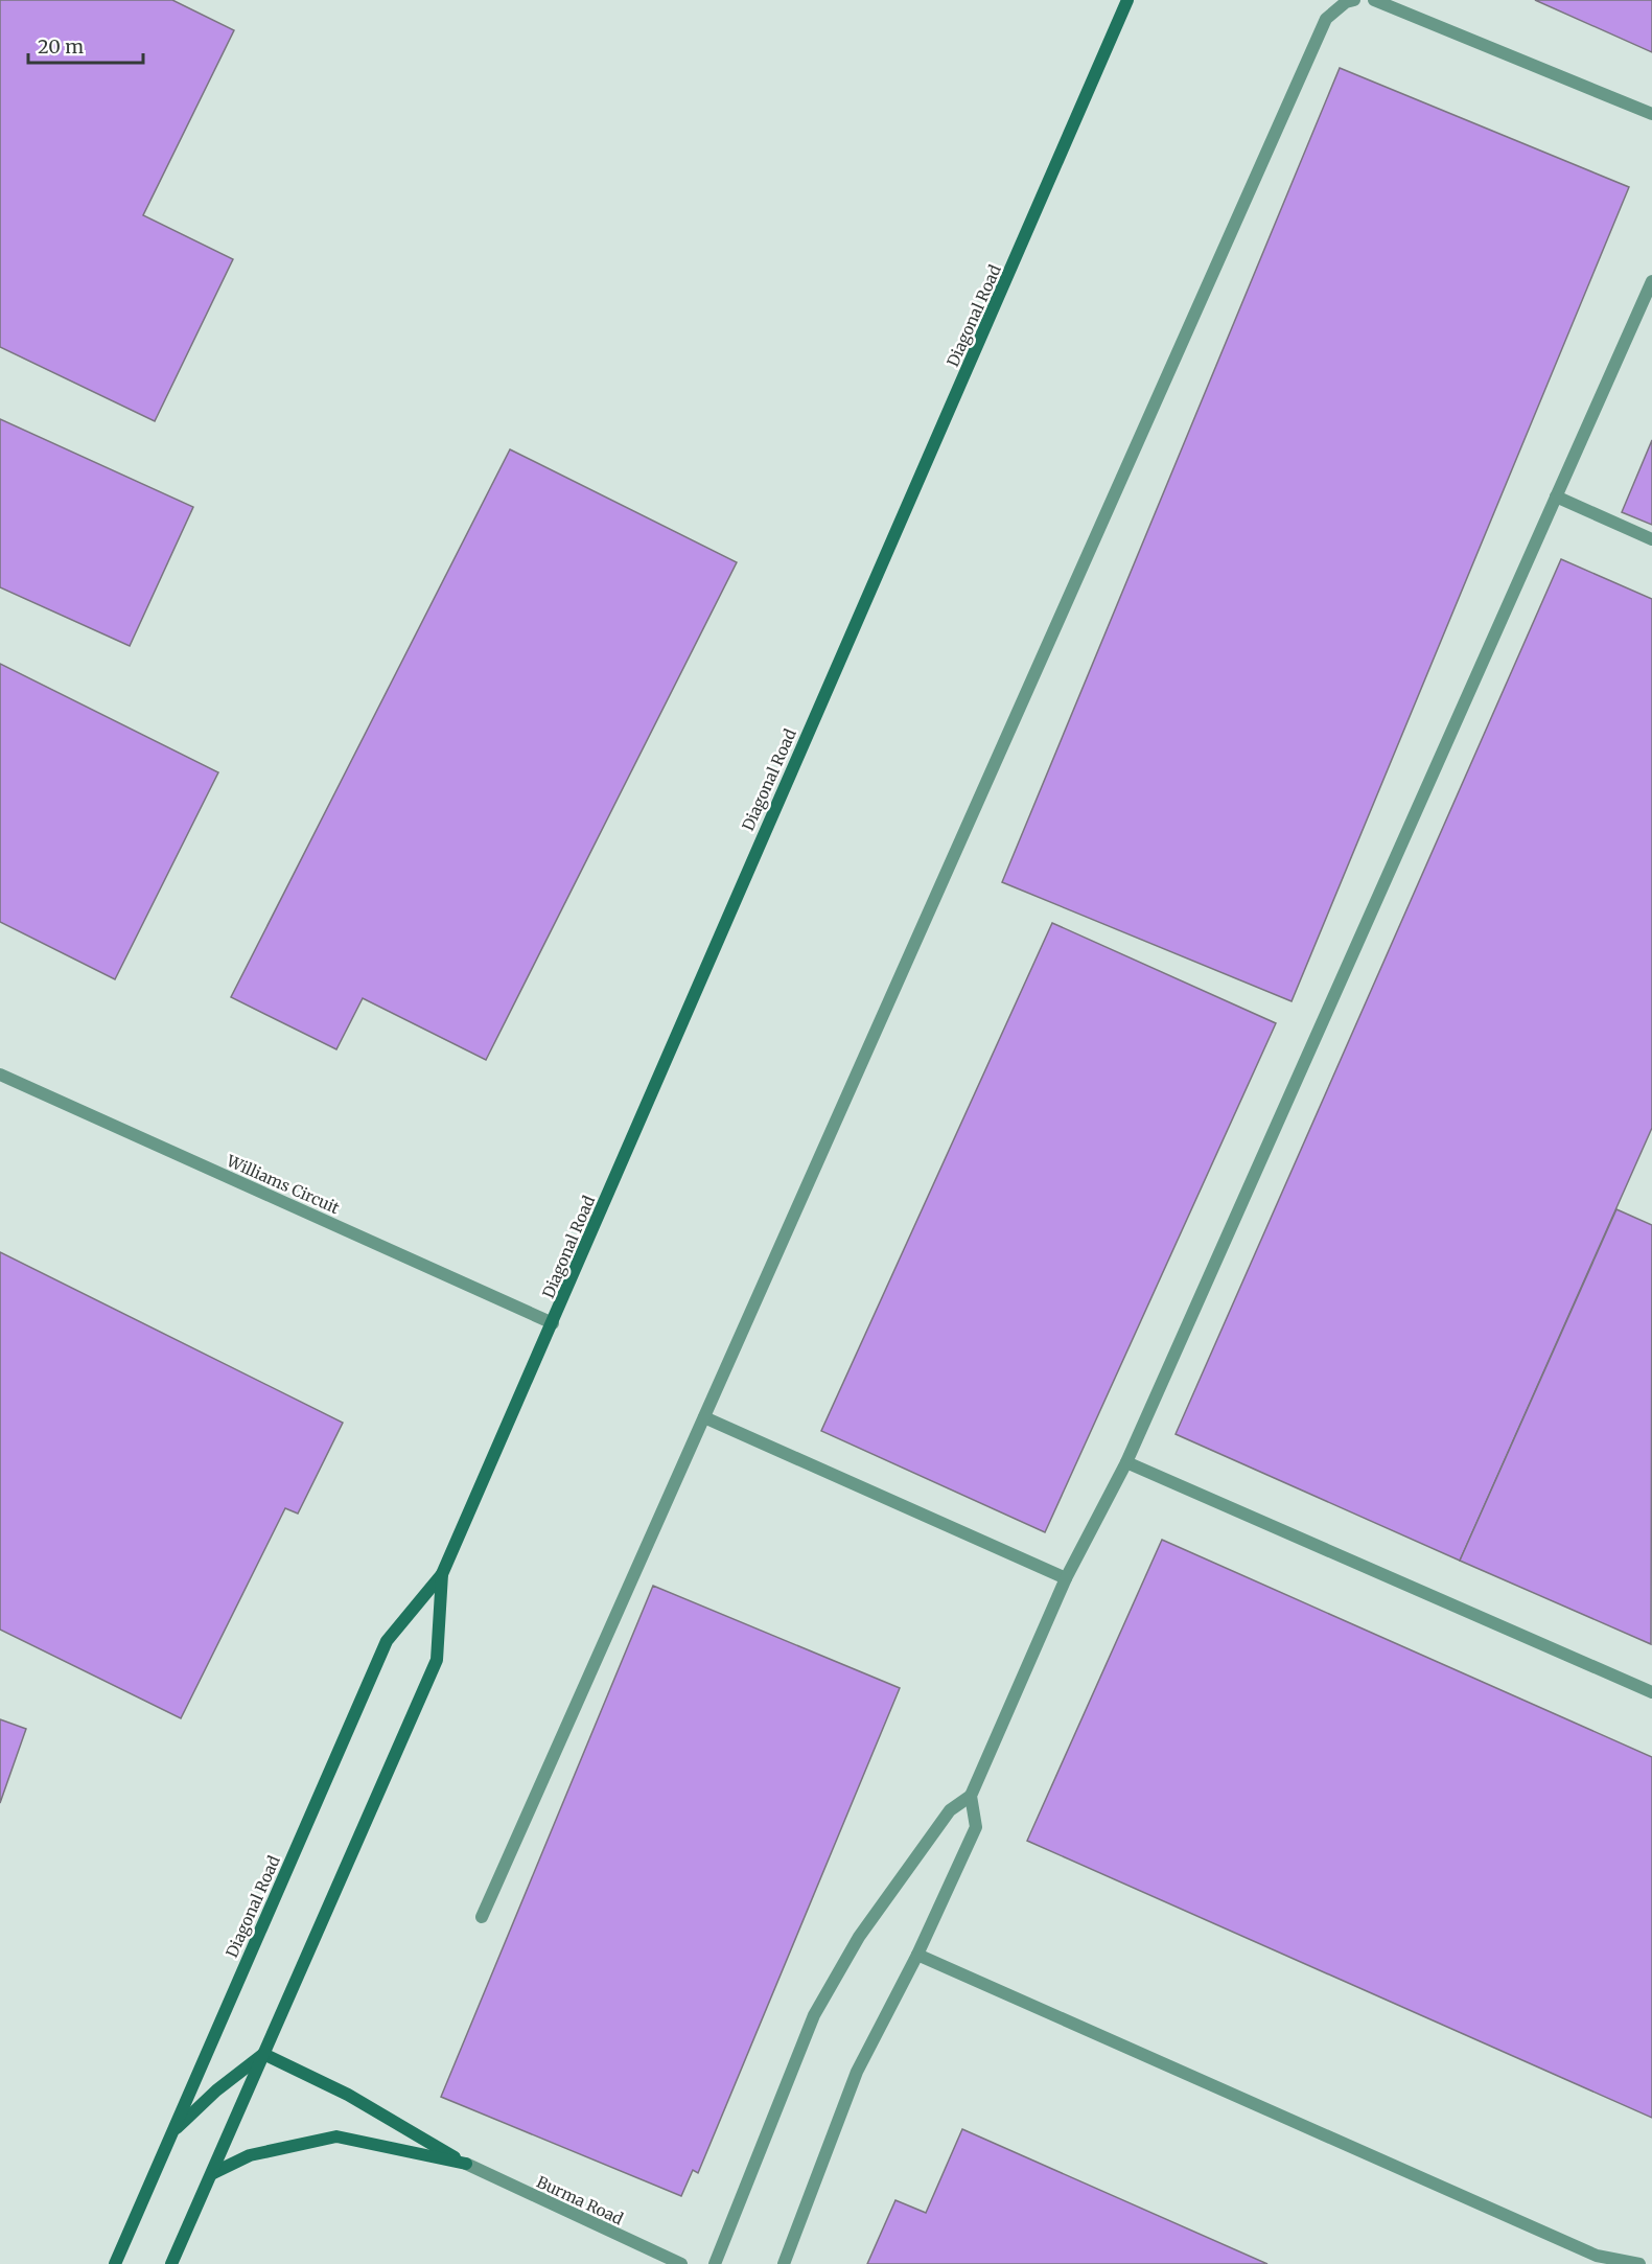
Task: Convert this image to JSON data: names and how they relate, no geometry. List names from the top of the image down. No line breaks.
{"streets":{"street":["Diagonal Road","Williams Circuit","Burma Road"]},"crossings":[["Diagonal Road","Williams Circuit"]],"scale_bar":"20 m"}
